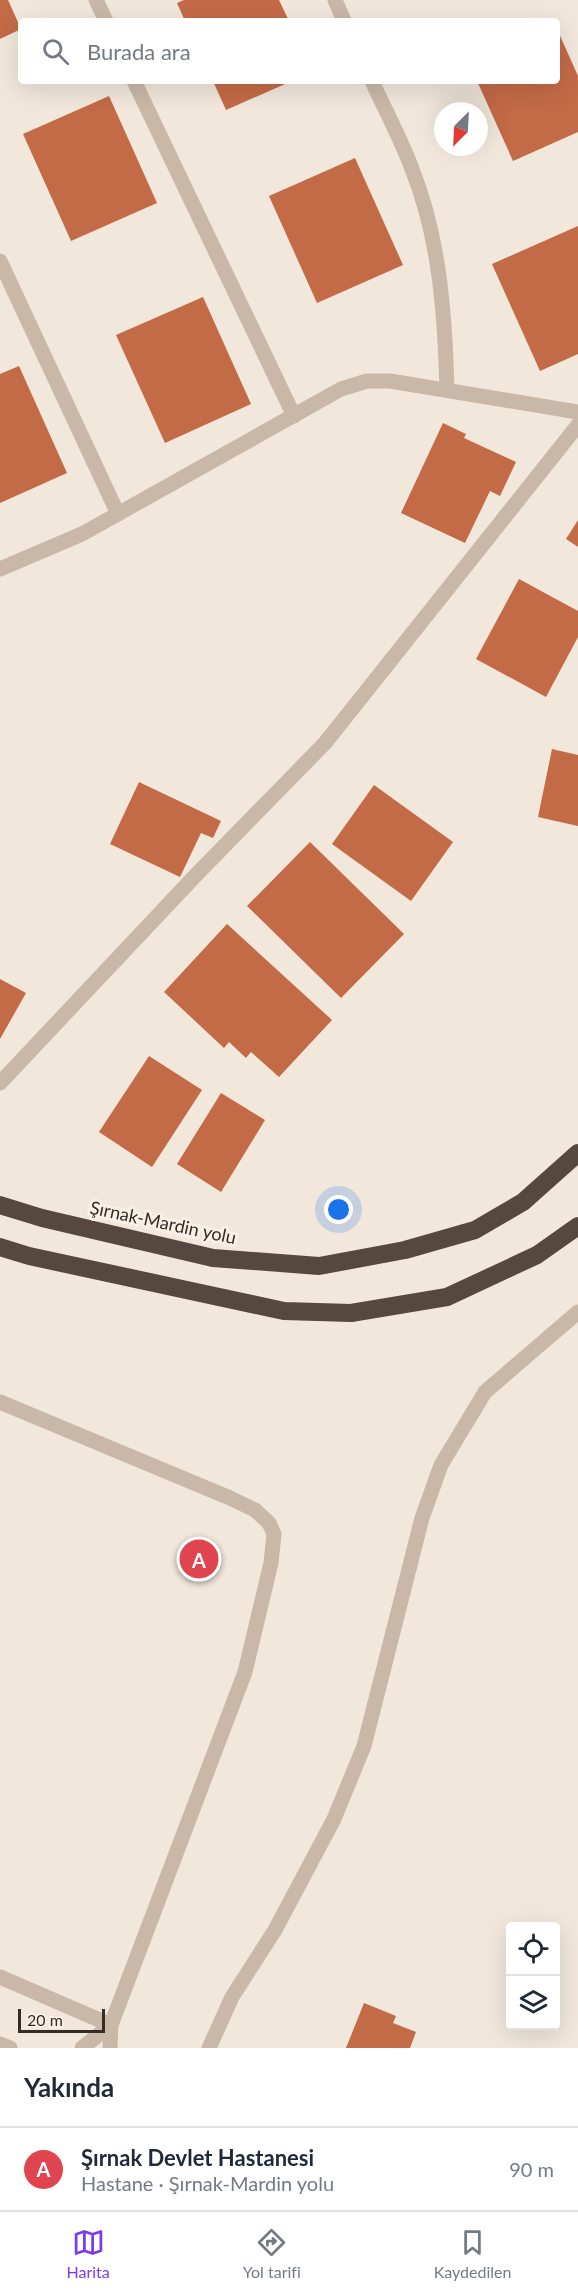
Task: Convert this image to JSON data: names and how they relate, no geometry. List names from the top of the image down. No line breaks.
{"streets":{"highway":["Şırnak-Mardin yolu"]},"scale_bar":"20 m","north":"bottom left","page":{"search":"Burada ara","pins":"A","scale":"20 m","heading":"Yakında","list":[{"mark":"A","name":"Şırnak Devlet Hastanesi","note":"Hastane · Şırnak-Mardin yolu","value":"90 m"}],"nav":["Harita","Yol tarifi","Kaydedilen"]}}
